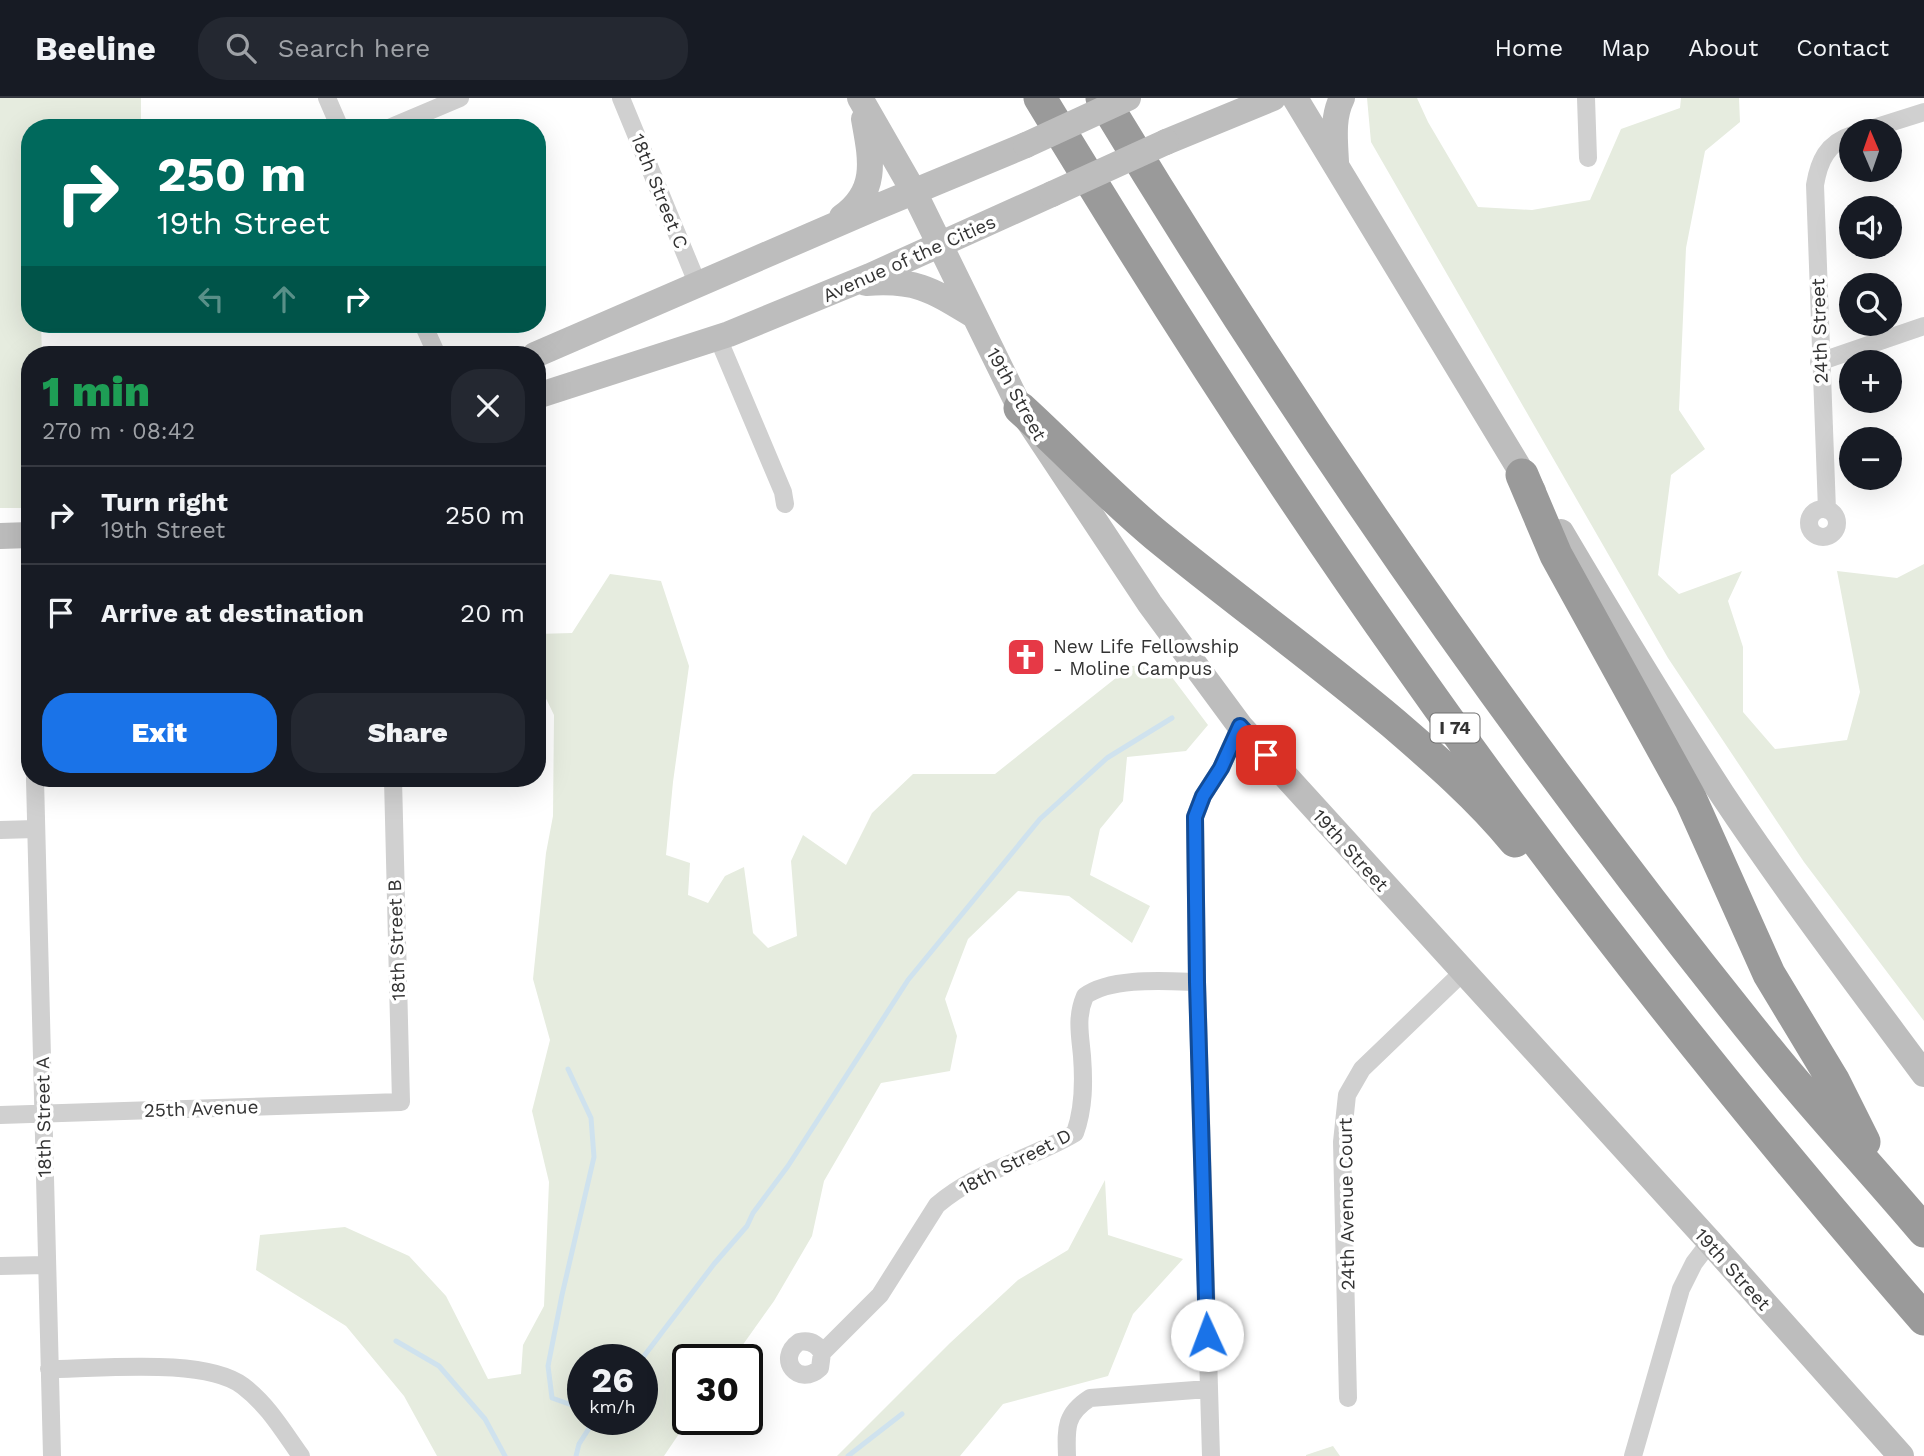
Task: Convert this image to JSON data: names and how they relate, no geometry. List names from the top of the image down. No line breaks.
{"streets":{"highway":["I 74"],"main road":["Avenue of the Cities","19th Street"],"street":["18th Street C","24th Street","18th Street B","25th Avenue","18th Street A","18th Street D","24th Avenue Court"]},"crossings":[["Avenue of the Cities","19th Street"],["19th Street","24th Avenue Court"],["18th Street B","25th Avenue"],["25th Avenue","18th Street A"]],"places":{"church":["New Life Fellowship - Moline Campus"]},"north":"top","page":{"header":"Beeline","search":"Search here","nav":["Home","Map","About","Contact"],"map_buttons":["+","−"],"turn":["250 m","19th Street"],"heading":["1 min","270 m · 08:42"],"list":[{"name":"Turn right","note":"19th Street","value":"250 m"},{"name":"Arrive at destination","value":"20 m"}],"buttons":["Exit","Share"],"speed":"26 km/h","limit":"30"}}
